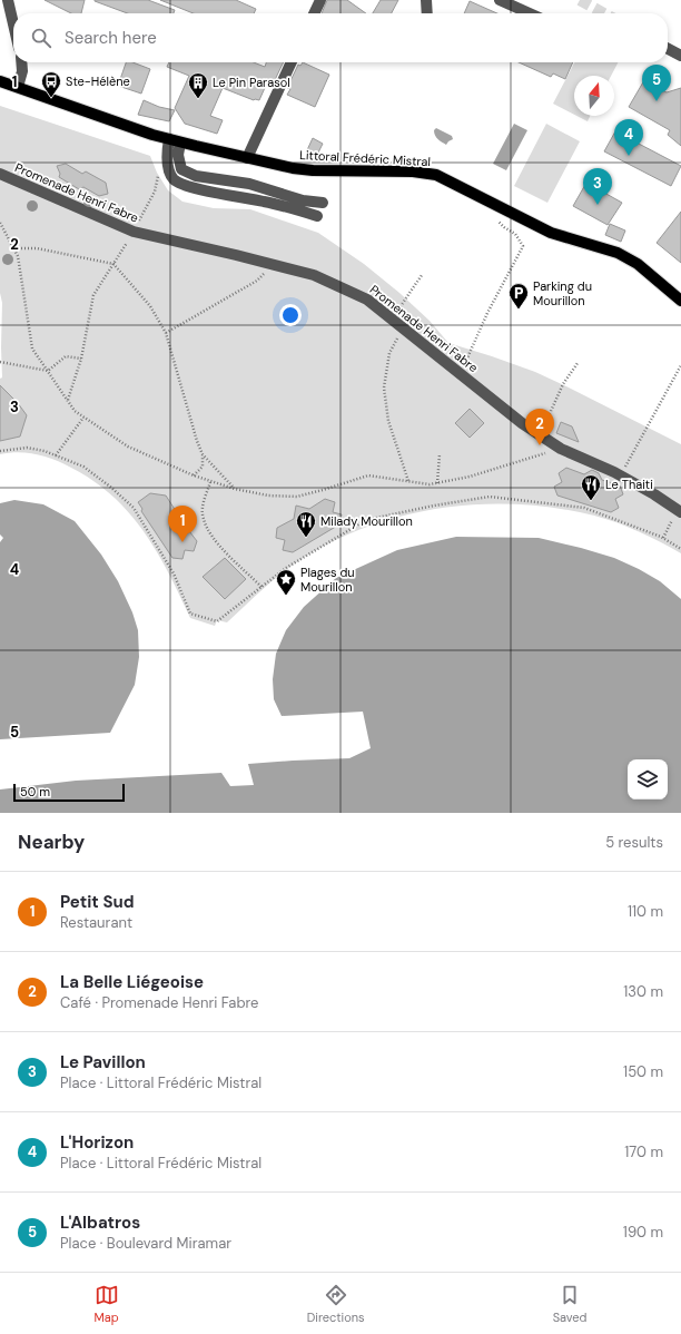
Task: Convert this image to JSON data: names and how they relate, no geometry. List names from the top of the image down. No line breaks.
{"streets":{"main road":["Littoral Frédéric Mistral"],"street":["Promenade Henri Fabre"]},"places":{"bus stop":["Ste-Hélène"],"building":["Le Pin Parasol"],"parking":["Parking du Mourillon"],"restaurant":["Le Thaiti","Milady Mourillon"],"place":["Plages du Mourillon"]},"scale_bar":"50 m","north":"top","page":{"search":"Search here","pins":["5","4","3","2","1"],"scale":"50 m","heading":["Nearby","5 results"],"list":[{"mark":"1","name":"Petit Sud","note":"Restaurant","value":"110 m"},{"mark":"2","name":"La Belle Liégeoise","note":"Café · Promenade Henri Fabre","value":"130 m"},{"mark":"3","name":"Le Pavillon","note":"Place · Littoral Frédéric Mistral","value":"150 m"},{"mark":"4","name":"L'Horizon","note":"Place · Littoral Frédéric Mistral","value":"170 m"},{"mark":"5","name":"L'Albatros","note":"Place · Boulevard Miramar","value":"190 m"}],"nav":["Map","Directions","Saved"]},"grid":{"rows":["1","2","3","4","5"]}}
